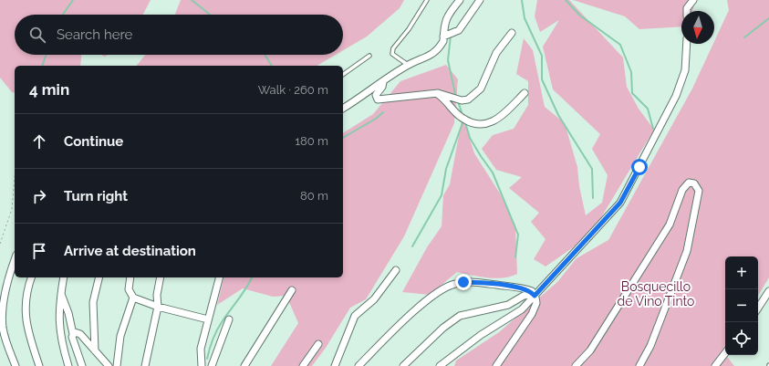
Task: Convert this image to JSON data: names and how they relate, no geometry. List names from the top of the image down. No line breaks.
{"parks":["Bosquecillo de Vino Tinto"],"north":"bottom","page":{"search":"Search here","heading":["4 min","Walk · 260 m"],"list":[["Continue","180 m"],["Turn right","80 m"],"Arrive at destination"],"map_buttons":["+","−"]}}
